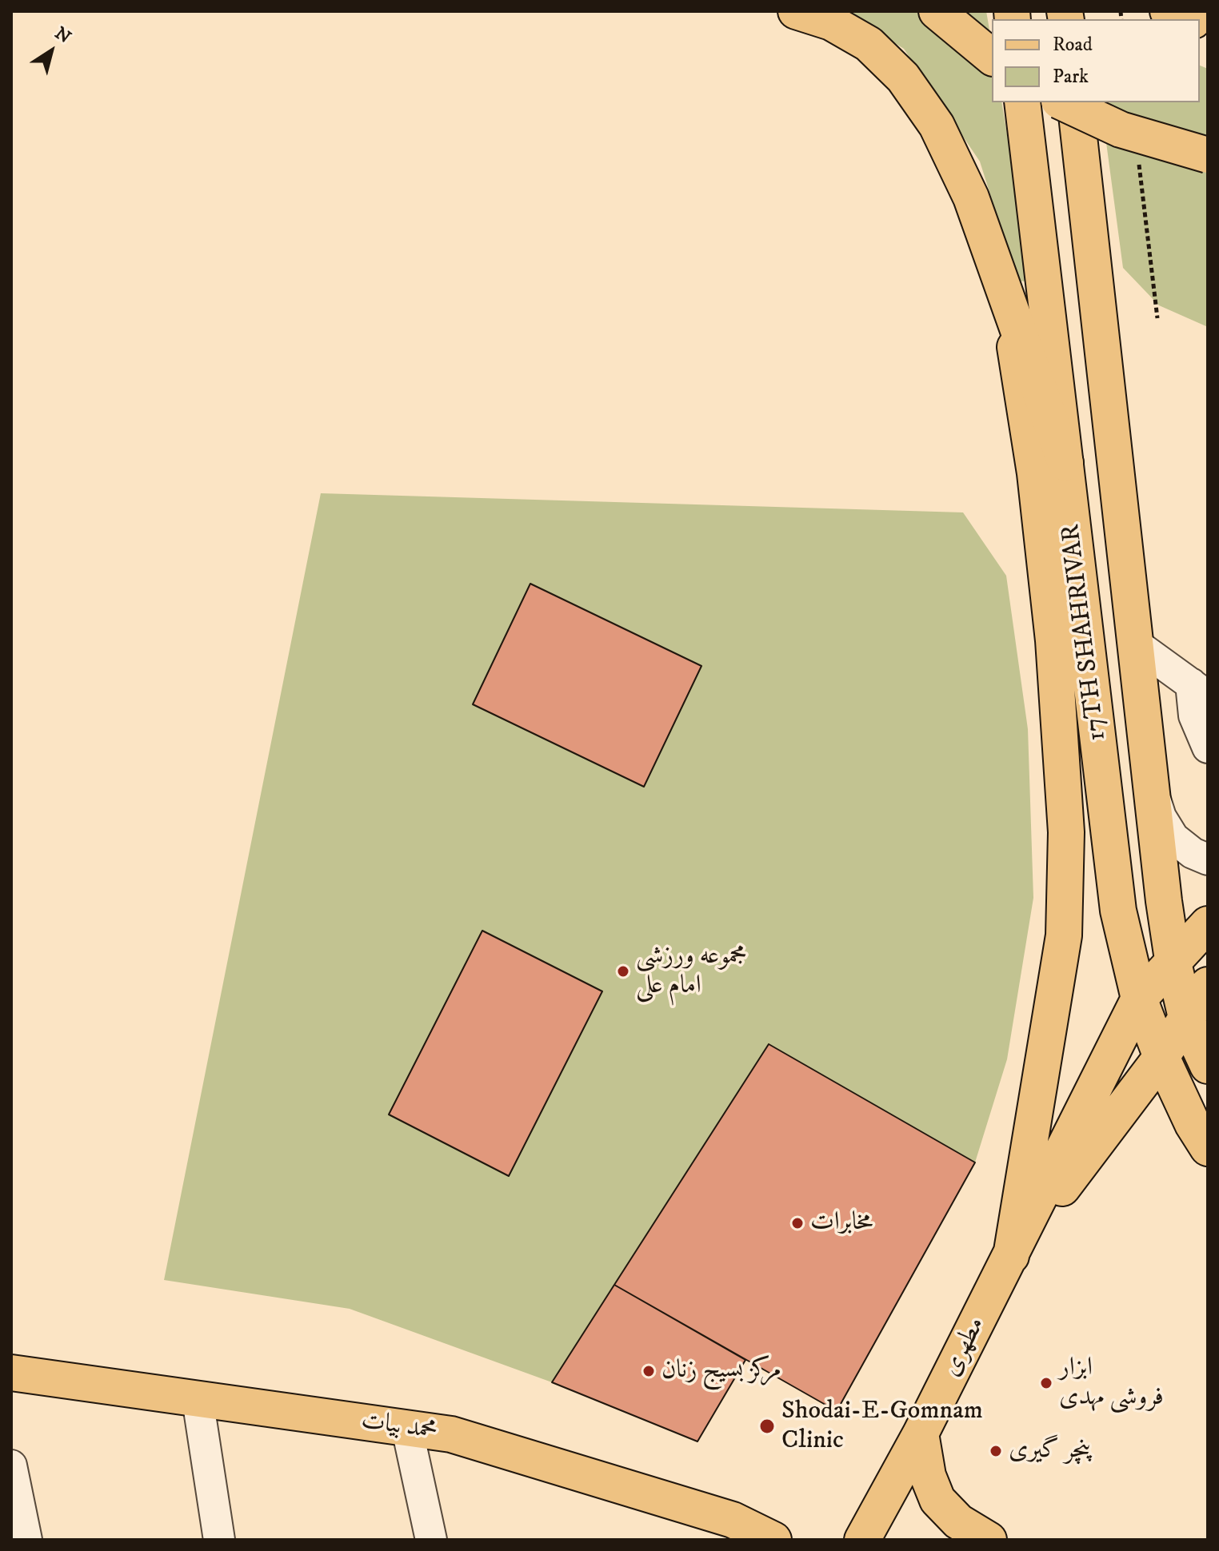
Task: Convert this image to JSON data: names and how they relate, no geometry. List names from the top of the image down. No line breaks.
{"streets":{"main road":["17TH SHAHRIVAR","مطهری","محمد بیات"]},"places":["مجموعه ورزشی امام علی","مخابرات","مرکز بسیج زنان","ابزار فروشی مهدی","Shodai-E-Gomnam Clinic","پنچر گیری"],"legend":["Road","Park"],"north":"top right"}
